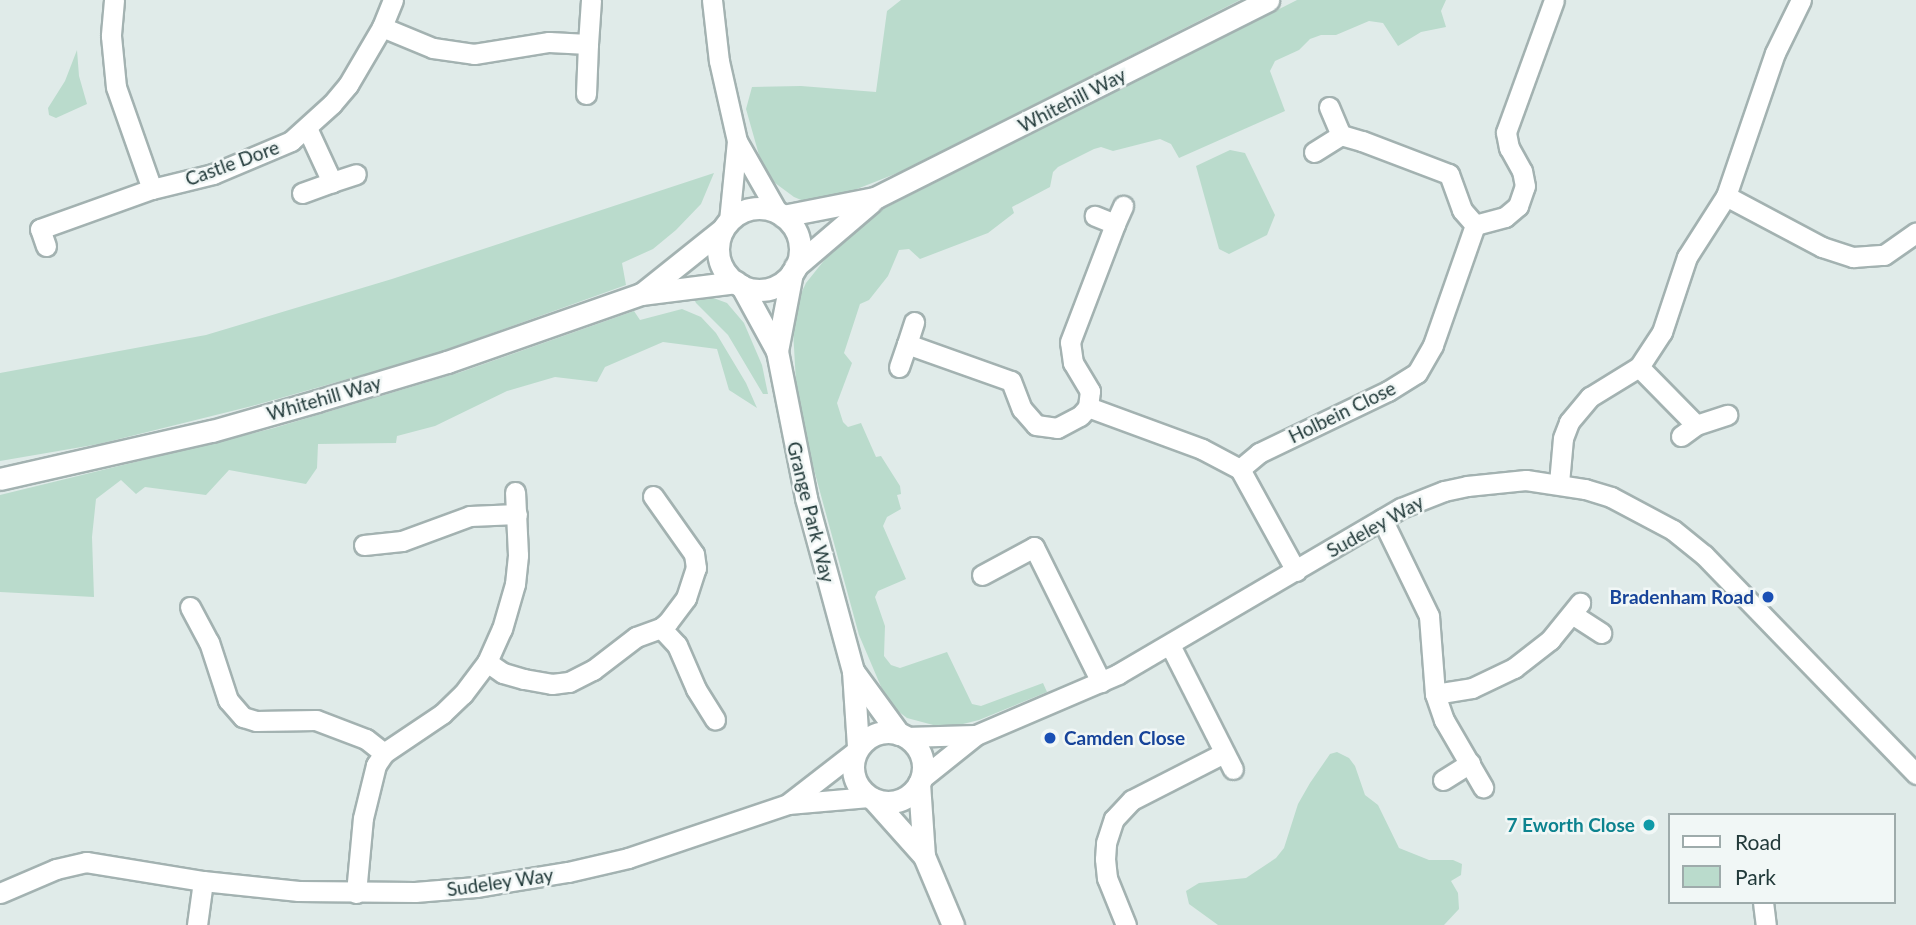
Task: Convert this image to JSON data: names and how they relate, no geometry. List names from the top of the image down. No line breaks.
{"streets":{"main road":["Whitehill Way","Grange Park Way"],"street":["Castle Dore","Holbein Close","Sudeley Way"]},"crossings":[["Whitehill Way","Grange Park Way"],["Grange Park Way","Sudeley Way"]],"places":["Bradenham Road","Camden Close","7 Eworth Close"],"legend":["Road","Park"]}
